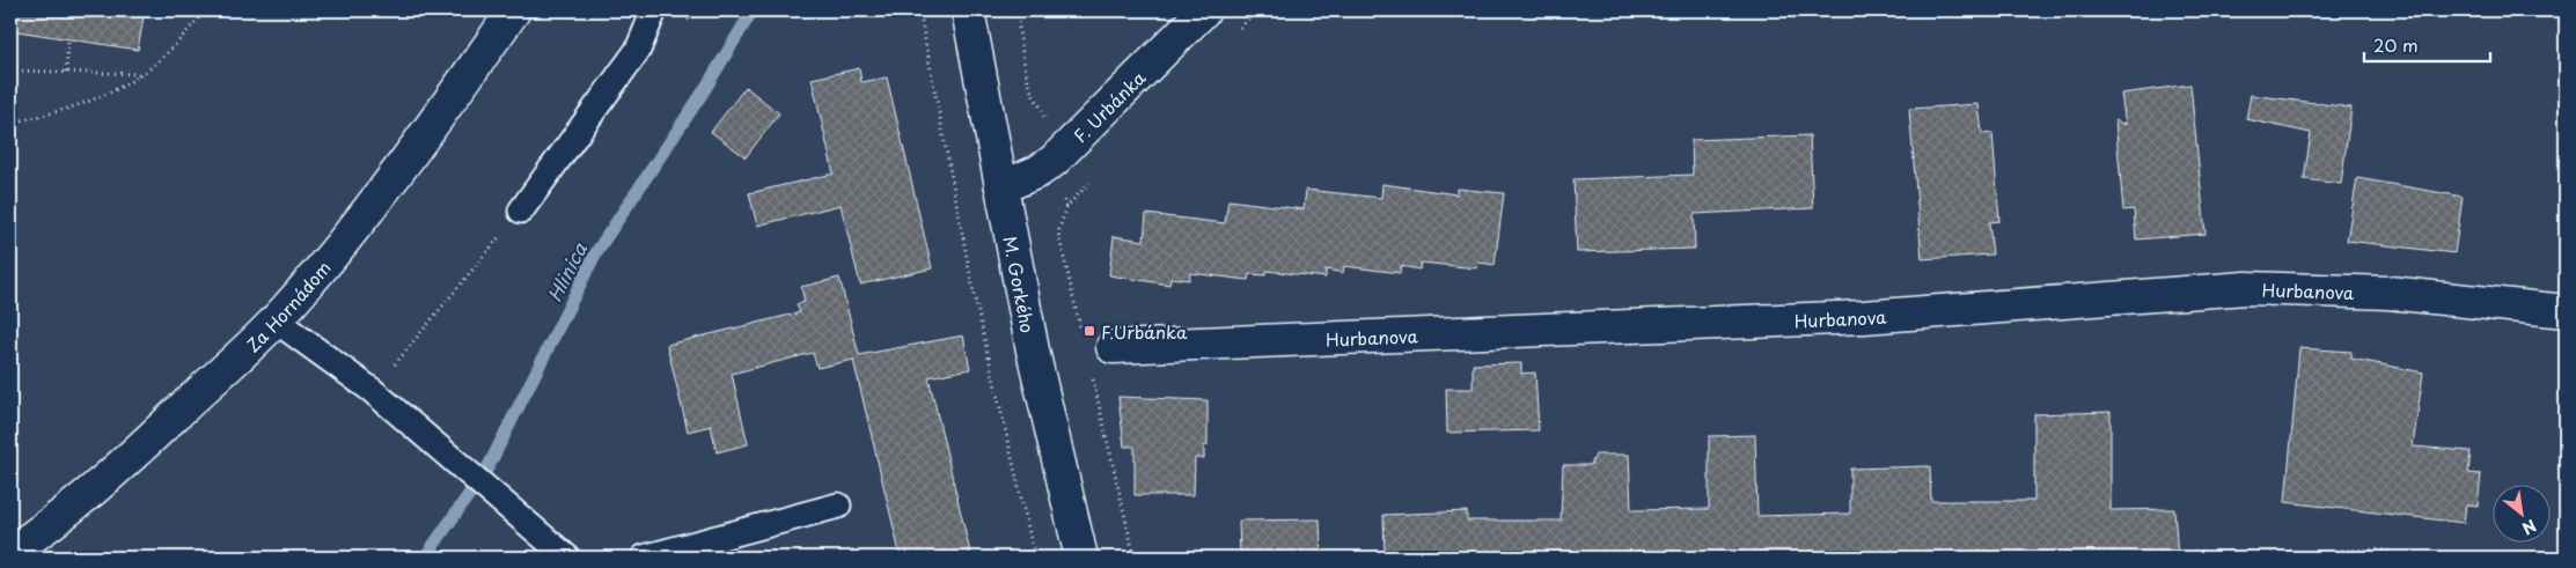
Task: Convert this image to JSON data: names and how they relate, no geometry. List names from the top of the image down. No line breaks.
{"streets":{"street":["F. Urbánka","M. Gorkého","Hurbanova","Za Hornádom"]},"crossings":[["F. Urbánka","M. Gorkého"]],"water":["Hlinica"],"places":{"transit":["F.Urbánka"]},"scale_bar":"20 m","north":"bottom right"}
